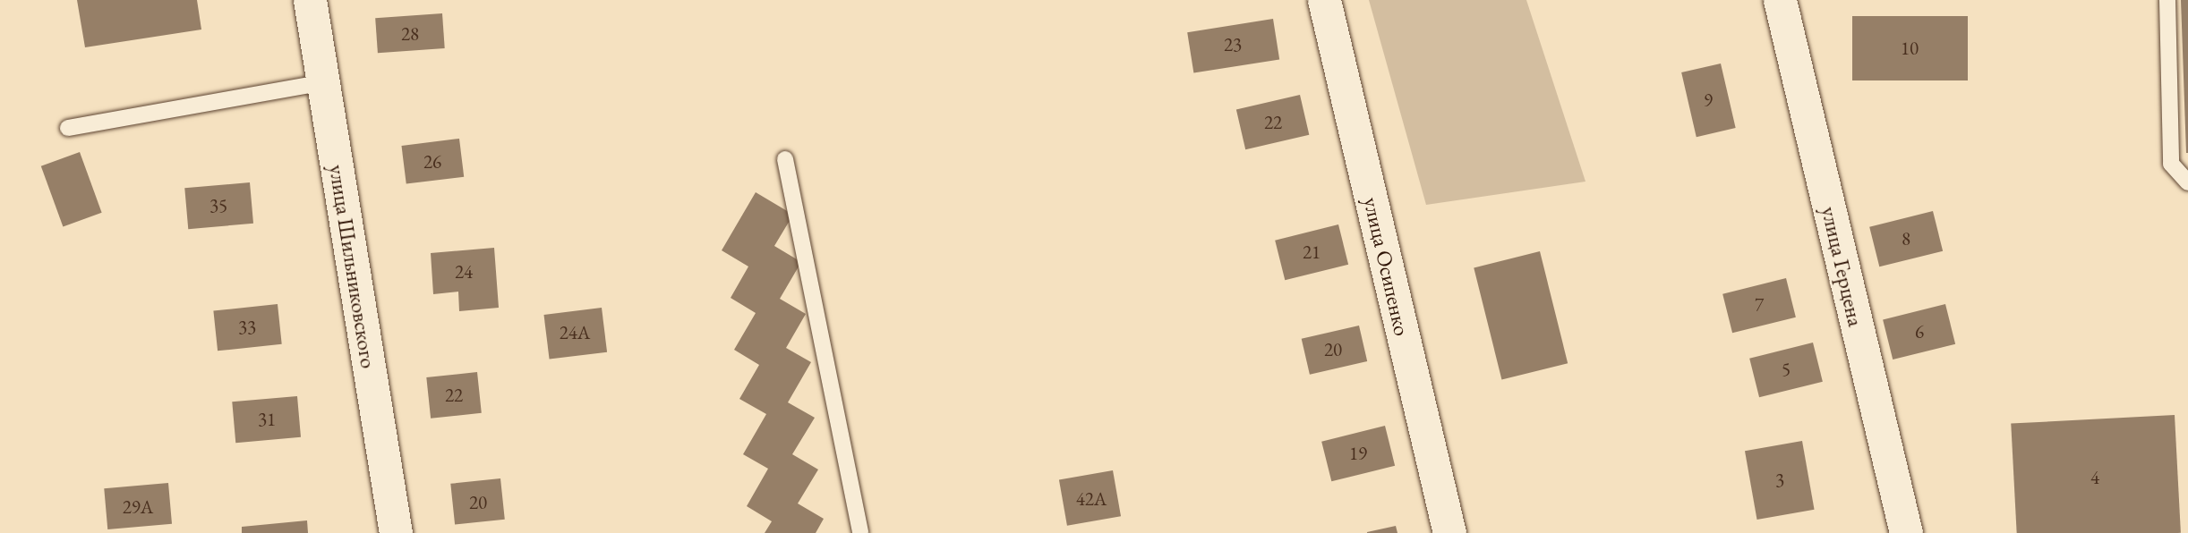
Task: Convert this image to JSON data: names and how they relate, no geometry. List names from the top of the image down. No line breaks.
{"streets":{"street":["улица Шильниковского","улица Осипенко","улица Герцена"]},"house_numbers":["28","23","10","9","22","26","35","8","21","24","7","33","6","24А","20","5","22","31","19","4","3","42А","20","29А"]}
